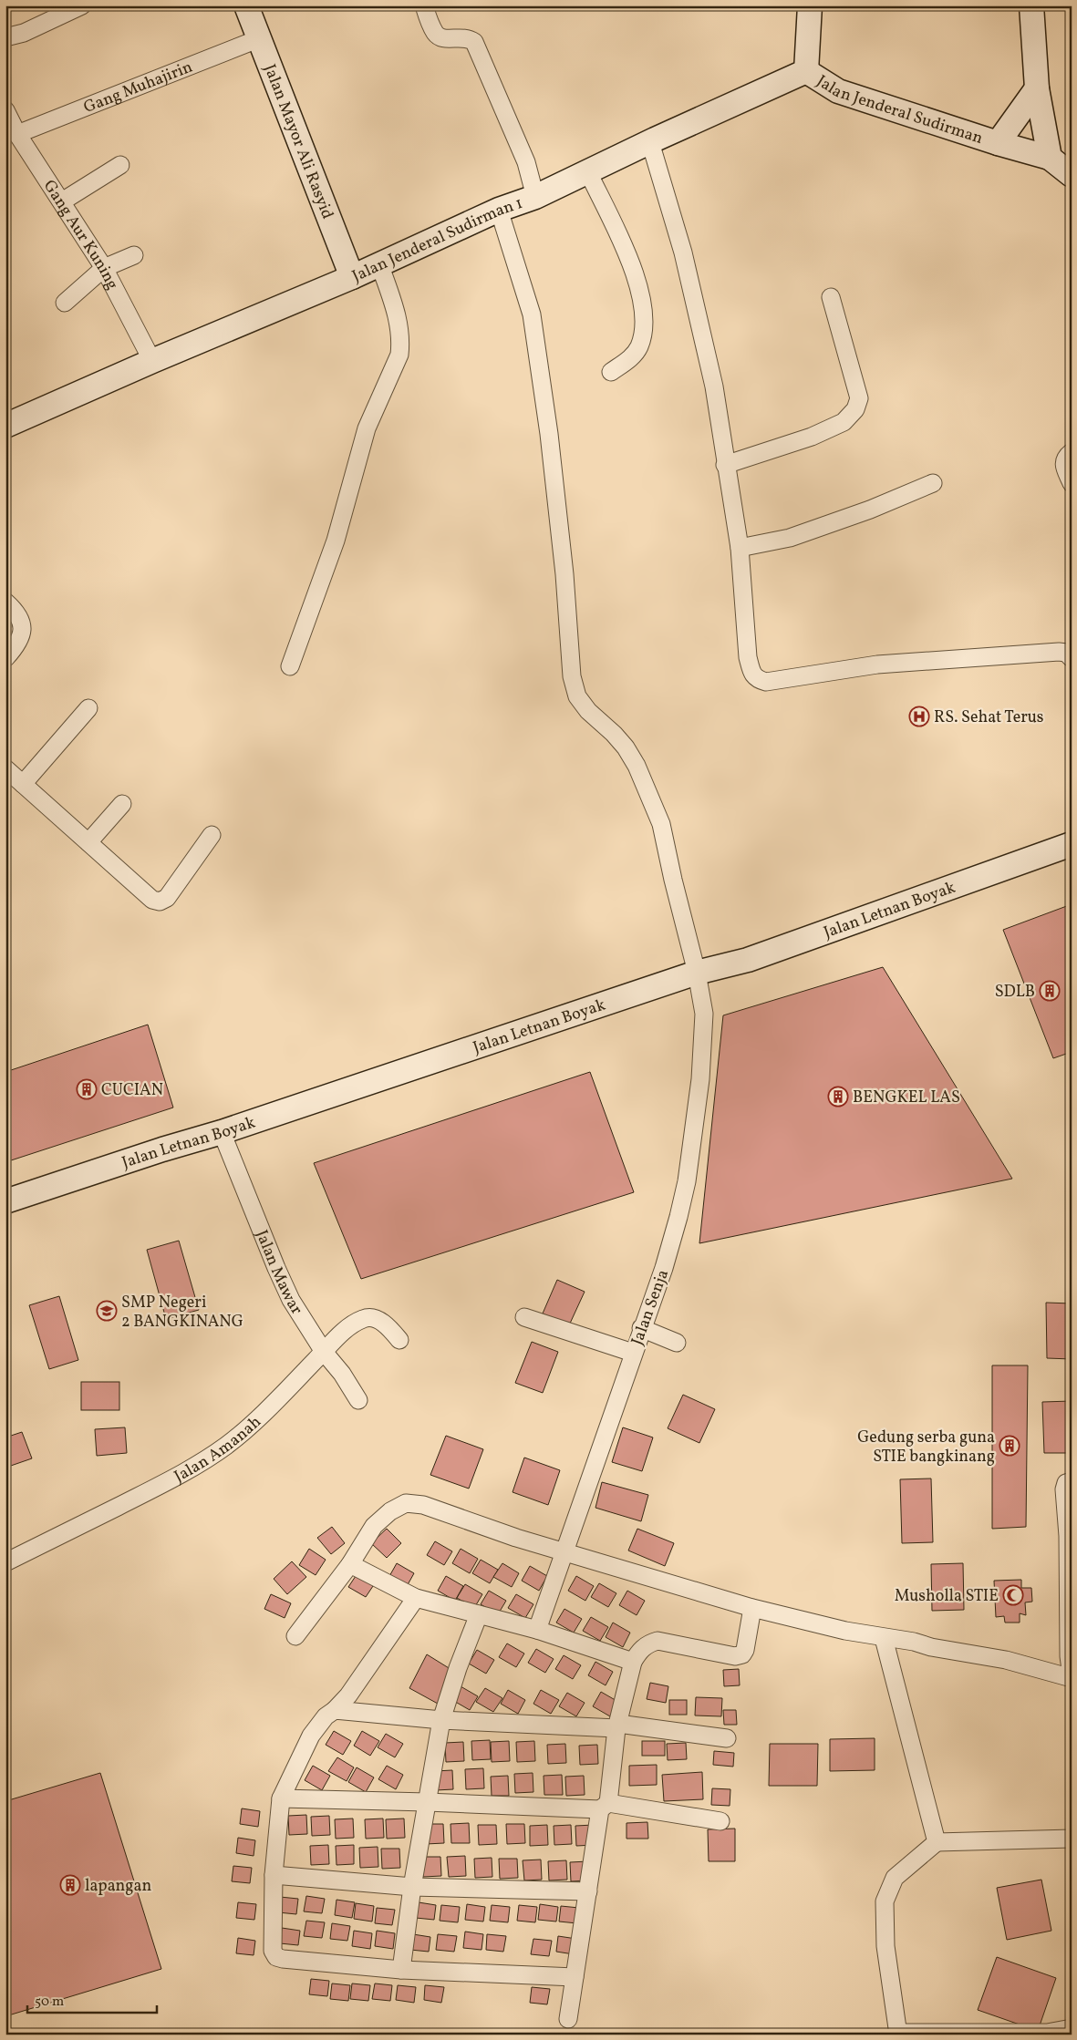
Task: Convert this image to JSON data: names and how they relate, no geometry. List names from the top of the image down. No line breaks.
{"streets":{"street":["Gang Muhajirin","Jalan Jenderal Sudirman","Jalan Mayor Ali Rasyid","Gang Aur Kuning","Jalan Jenderal Sudirman 1","Jalan Letnan Boyak","Jalan Mawar","Jalan Senja","Jalan Amanah"]},"crossings":[["Gang Muhajirin","Jalan Mayor Ali Rasyid"],["Gang Muhajirin","Gang Aur Kuning"],["Jalan Jenderal Sudirman","Jalan Jenderal Sudirman 1"],["Jalan Mayor Ali Rasyid","Jalan Jenderal Sudirman 1"],["Gang Aur Kuning","Jalan Jenderal Sudirman 1"],["Jalan Jenderal Sudirman 1","Jalan Senja"],["Jalan Letnan Boyak","Jalan Mawar"],["Jalan Letnan Boyak","Jalan Senja"],["Jalan Mawar","Jalan Amanah"]],"places":{"hospital":["RS. Sehat Terus"],"building":["SDLB","CUCIAN","BENGKEL LAS","Gedung serba guna STIE bangkinang","lapangan"],"school or university":["SMP Negeri 2 BANGKINANG"],"mosque":["Musholla STIE"]},"scale_bar":"50 m"}
